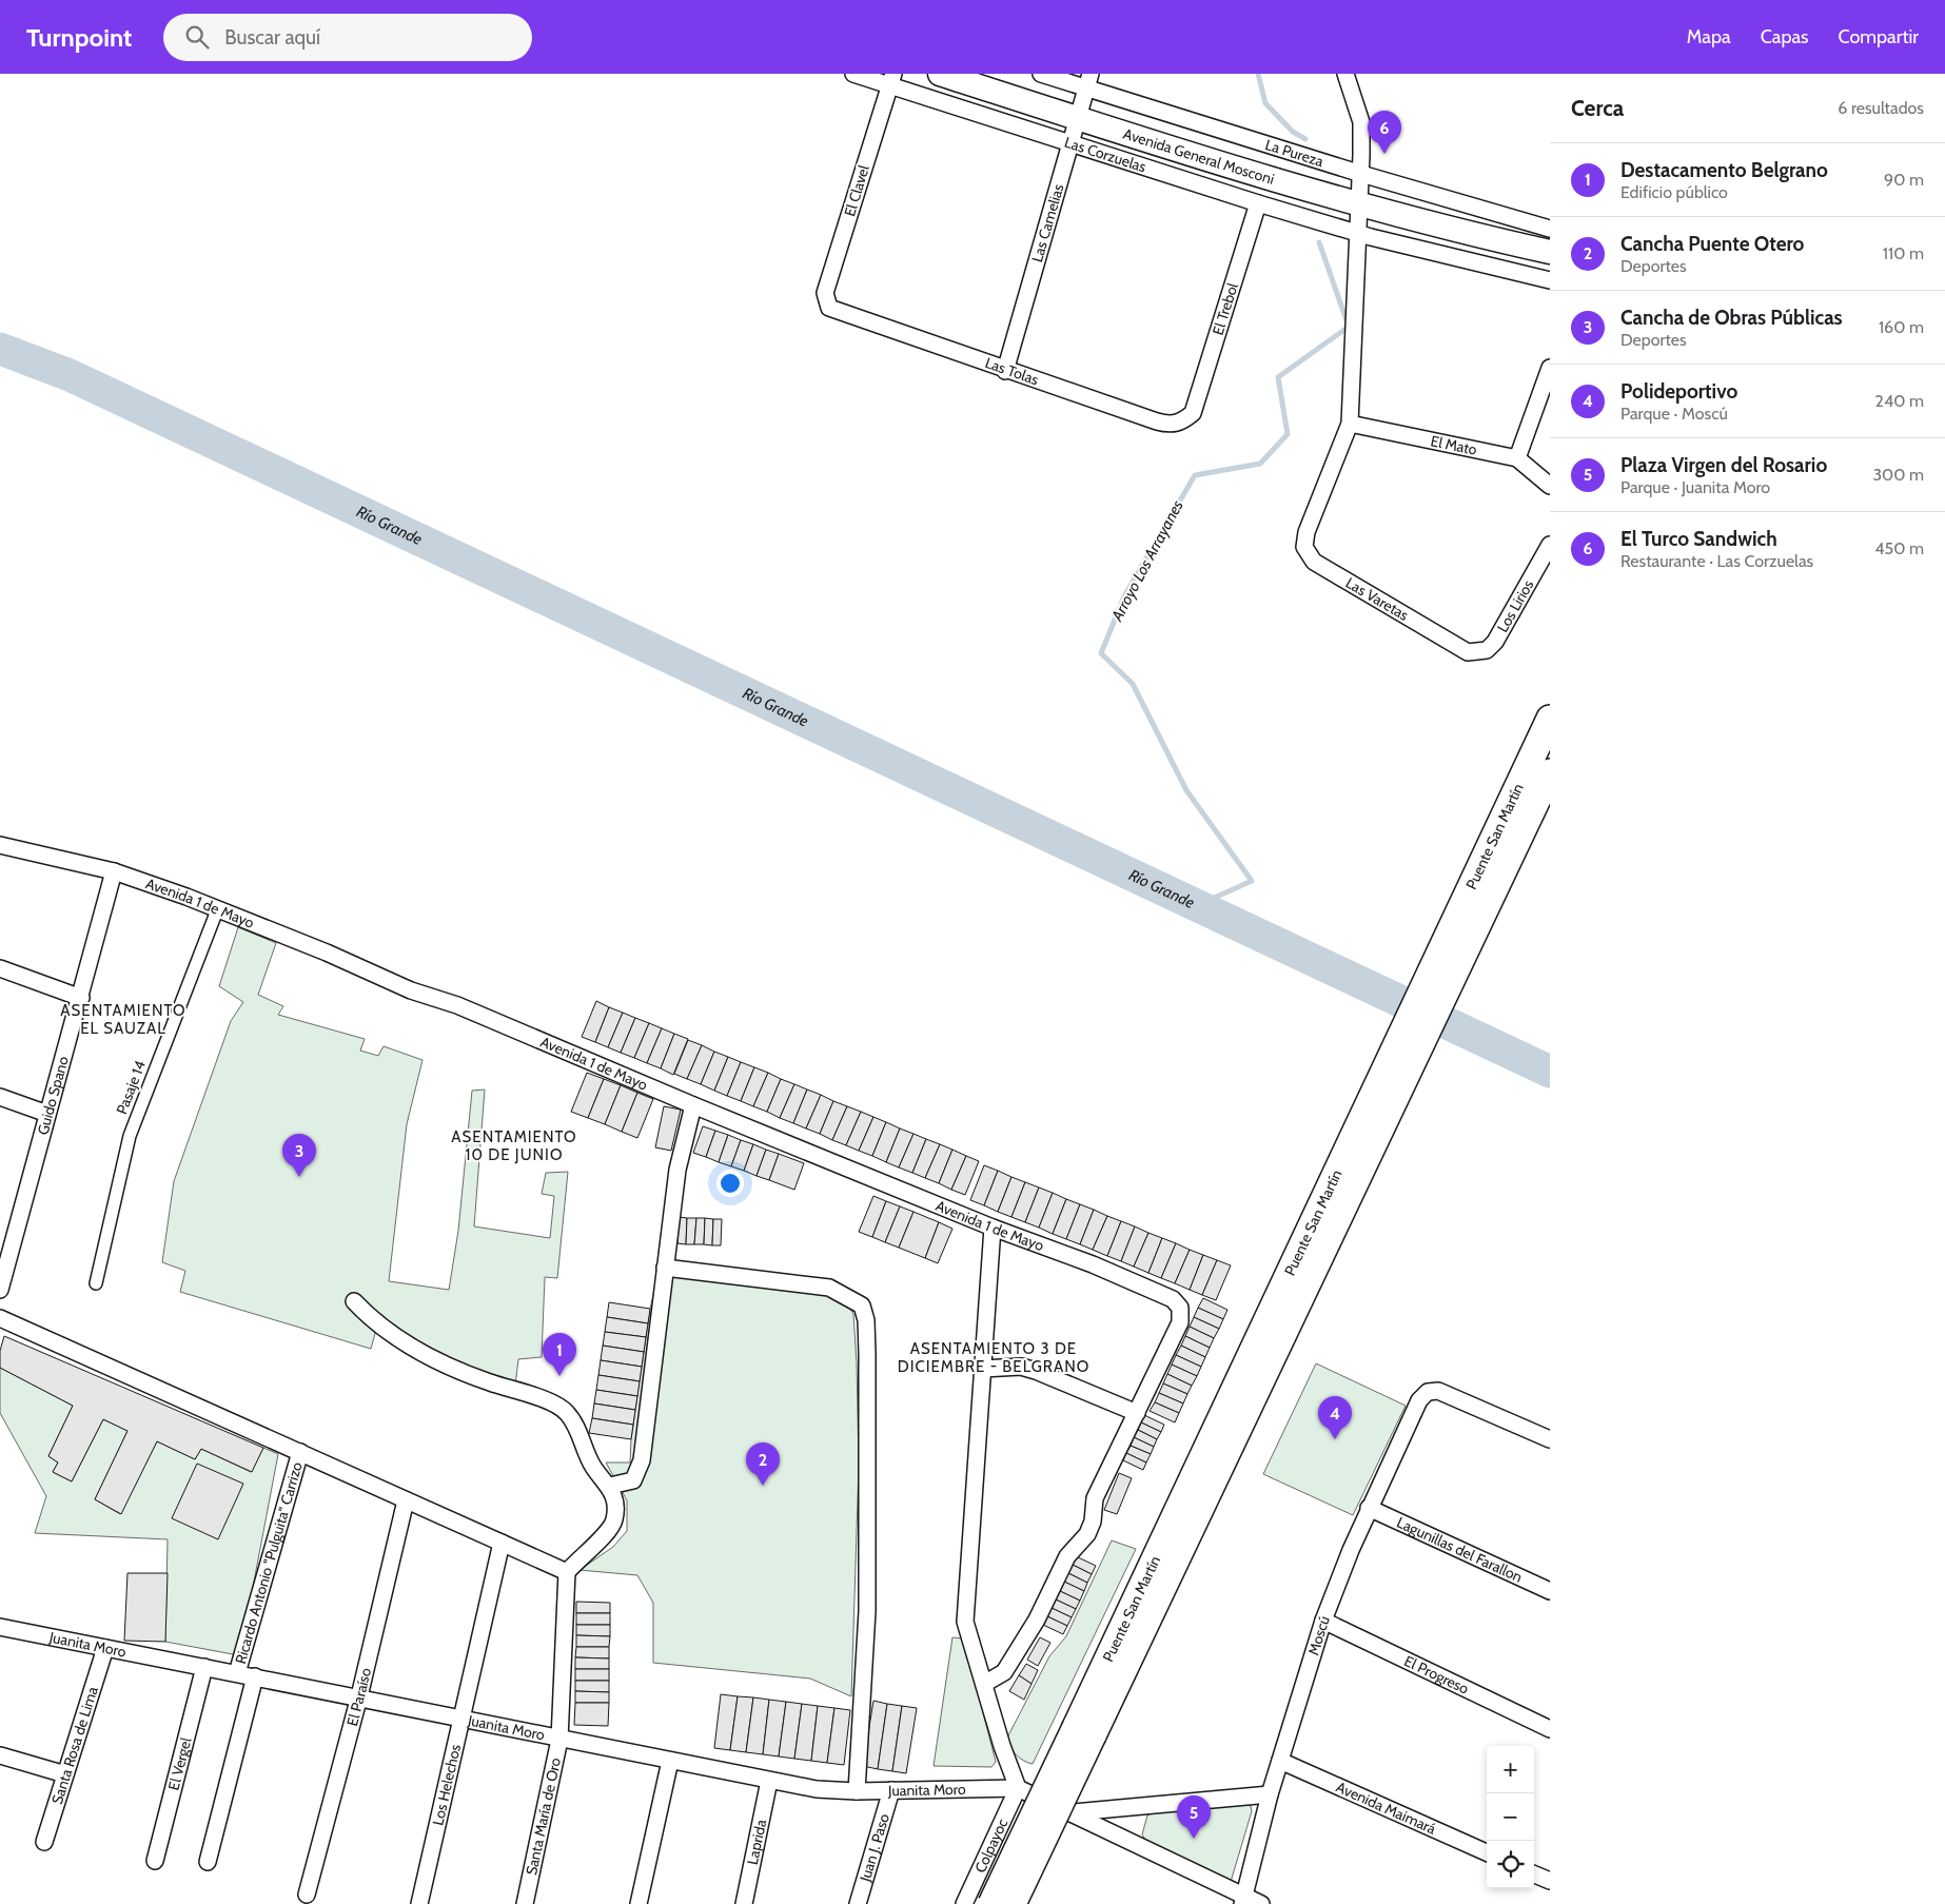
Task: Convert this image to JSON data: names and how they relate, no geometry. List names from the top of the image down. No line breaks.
{"streets":{"main road":["Avenida General Mosconi","Puente San Martín"],"street":["La Pureza","Las Corzuelas","El Clavel","Las Camelias","El Trebol","Las Tolas","El Mato","Las Varetas","Los Lirios","Avenida 1 de Mayo","Pasaje 14","Guido Spano","Lagunillas del Farallon","Ricardo Antonio \"Pulguita\" Carrizo","Moscú","Juanita Moro","El Progreso","El Paraíso","Santa Rosa de Lima","El Vergel","Los Helechos","Avenida Maimará","Santa María de Oro","Laprida","Colpayoc","Juan J. Paso"]},"crossings":[["La Pureza","Las Camelias"],["Las Corzuelas","El Clavel"],["Las Corzuelas","Las Camelias"],["Las Corzuelas","El Trebol"],["Avenida General Mosconi","Las Camelias"],["El Clavel","Las Tolas"],["Las Camelias","Las Tolas"],["El Trebol","Las Tolas"],["El Mato","Las Varetas"],["Las Varetas","Los Lirios"],["Avenida 1 de Mayo","Pasaje 14"],["Avenida 1 de Mayo","Guido Spano"],["Lagunillas del Farallon","Moscú"],["Ricardo Antonio \"Pulguita\" Carrizo","Juanita Moro"],["Moscú","El Progreso"],["Moscú","Avenida Maimará"],["Juanita Moro","El Paraíso"],["Juanita Moro","Santa Rosa de Lima"],["Juanita Moro","El Vergel"],["Juanita Moro","Los Helechos"],["Juanita Moro","Santa María de Oro"],["Juanita Moro","Laprida"],["Juanita Moro","Colpayoc"],["Juanita Moro","Juan J. Paso"]],"districts":["ASENTAMIENTO EL SAUZAL","ASENTAMIENTO 10 DE JUNIO","ASENTAMIENTO 3 DE DICIEMBRE - BELGRANO"],"water":["Río Grande","Arroyo Los Arrayanes"],"page":{"header":"Turnpoint","search":"Buscar aquí","nav":["Mapa","Capas","Compartir"],"heading":["Cerca","6 resultados"],"pins":["6","3","1","4","2","5"],"list":[{"mark":"1","name":"Destacamento Belgrano","note":"Edificio público","value":"90 m"},{"mark":"2","name":"Cancha Puente Otero","note":"Deportes","value":"110 m"},{"mark":"3","name":"Cancha de Obras Públicas","note":"Deportes","value":"160 m"},{"mark":"4","name":"Polideportivo","note":"Parque · Moscú","value":"240 m"},{"mark":"5","name":"Plaza Virgen del Rosario","note":"Parque · Juanita Moro","value":"300 m"},{"mark":"6","name":"El Turco Sandwich","note":"Restaurante · Las Corzuelas","value":"450 m"}],"map_buttons":["+","−"]}}
